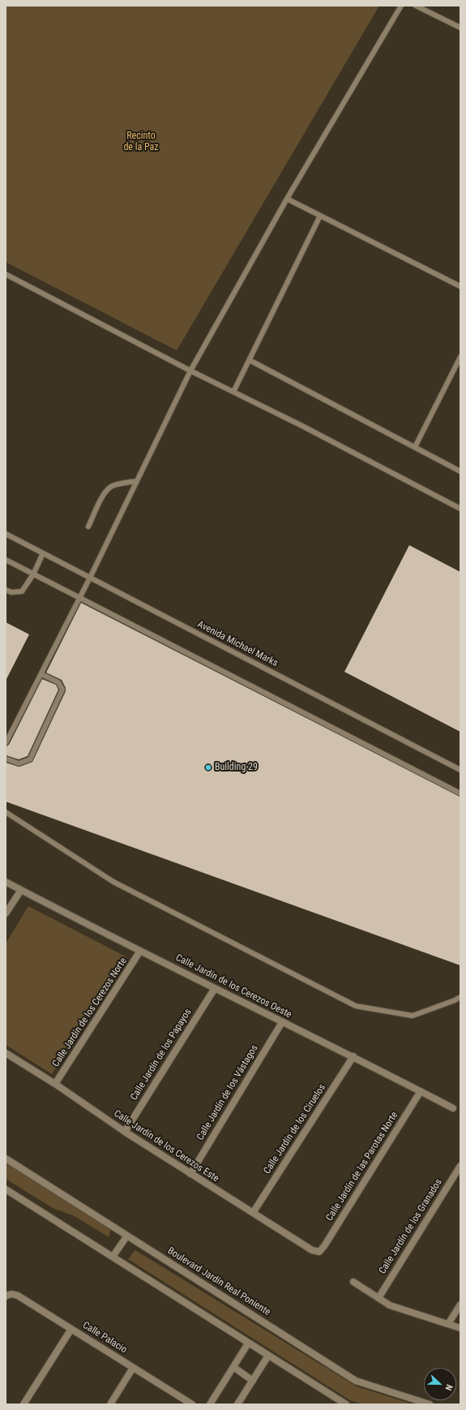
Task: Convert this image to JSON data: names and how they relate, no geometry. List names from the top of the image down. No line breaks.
{"streets":{"street":["Calle Jardín de los Cerezos Oeste","Calle Jardín de los Cerezos Norte","Calle Jardín de los Papayos","Calle Jardín de los Vástagos","Calle Jardín de los Ciruelos","Calle Jardín de los Cerezos Este","Calle Jardín de las Parotas Norte","Calle Jardín de los Granados","Boulevard Jardín Real Poniente","Calle Palacio"],"lane":["Avenida Michael Marks"]},"crossings":[["Calle Jardín de los Cerezos Oeste","Calle Jardín de los Cerezos Norte"],["Calle Jardín de los Cerezos Oeste","Calle Jardín de los Papayos"],["Calle Jardín de los Cerezos Oeste","Calle Jardín de los Vástagos"],["Calle Jardín de los Cerezos Oeste","Calle Jardín de los Ciruelos"],["Calle Jardín de los Cerezos Oeste","Calle Jardín de las Parotas Norte"],["Calle Jardín de los Cerezos Norte","Calle Jardín de los Cerezos Este"],["Calle Jardín de los Papayos","Calle Jardín de los Cerezos Este"],["Calle Jardín de los Vástagos","Calle Jardín de los Cerezos Este"],["Calle Jardín de los Ciruelos","Calle Jardín de los Cerezos Este"],["Calle Jardín de los Cerezos Este","Calle Jardín de las Parotas Norte"]],"parks":["Recinto de la Paz"],"places":["Building 29"],"north":"right"}
